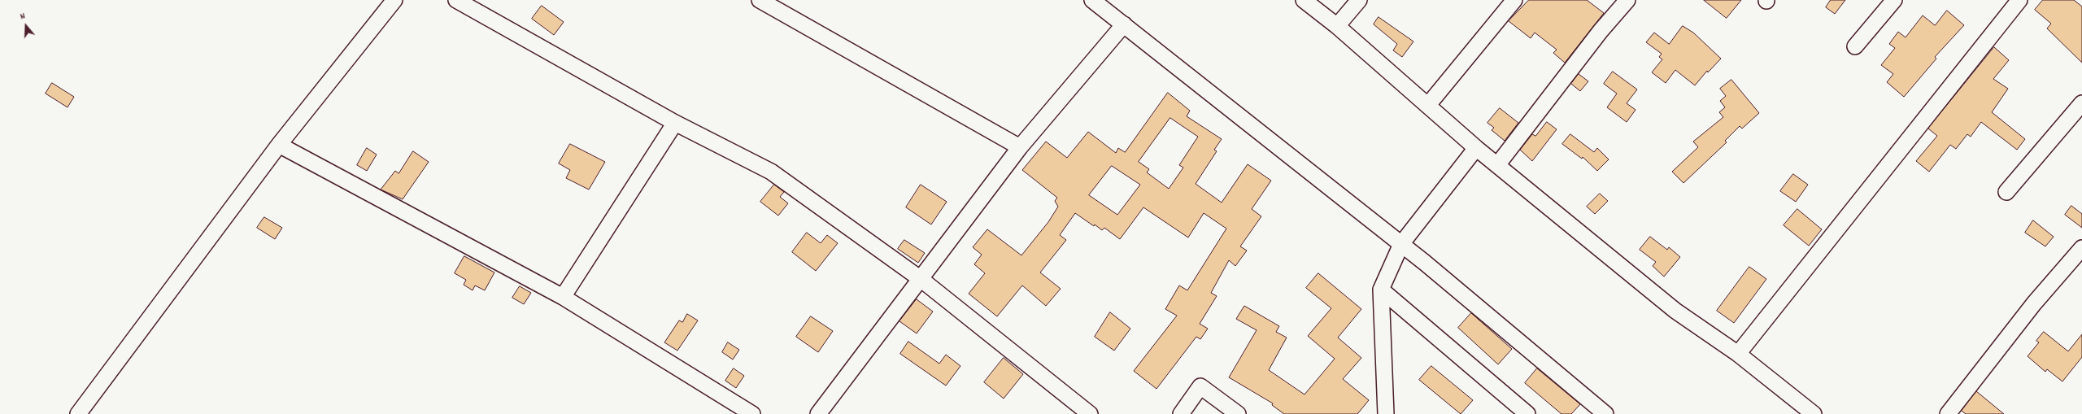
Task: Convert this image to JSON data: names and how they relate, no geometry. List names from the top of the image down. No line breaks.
{"north":"top"}
